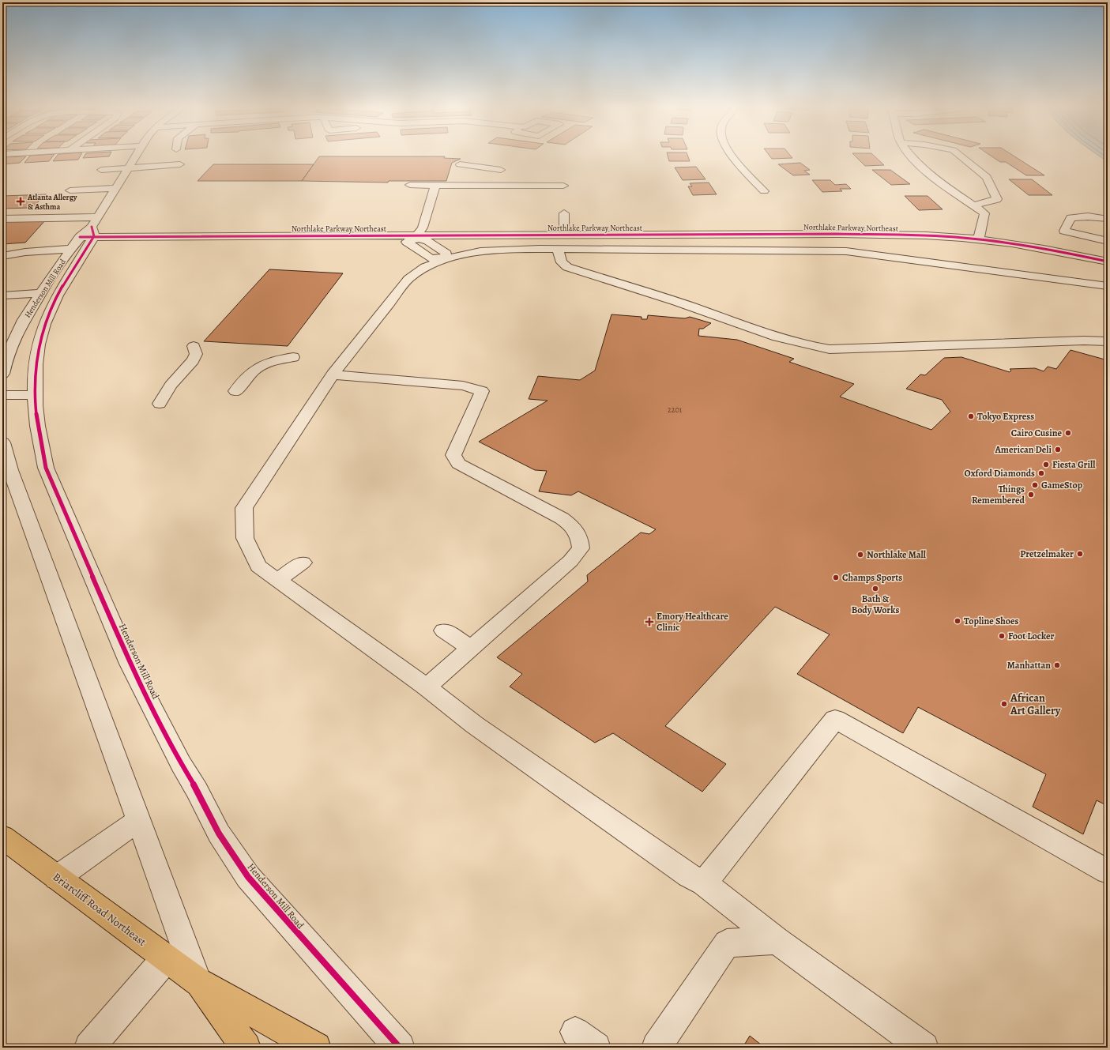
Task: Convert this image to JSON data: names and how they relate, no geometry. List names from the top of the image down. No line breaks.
{"streets":{"main road":["Briarcliff Road Northeast"],"street":["Northlake Parkway Northeast","Henderson Mill Road"]},"crossings":[["Northlake Parkway Northeast","Henderson Mill Road"]],"places":{"health":["Atlanta Allergy & Asthma","Emory Healthcare Clinic"],"other":["Tokyo Express","Cairo Cusine","American Deli","Fiesta Grill","Oxford Diamonds","GameStop","Things Remembered","Pretzelmaker","Northlake Mall","Champs Sports","Bath & Body Works","Topline Shoes","Foot Locker","Manhattan","African Art Gallery"]},"house_numbers":["2201"]}
